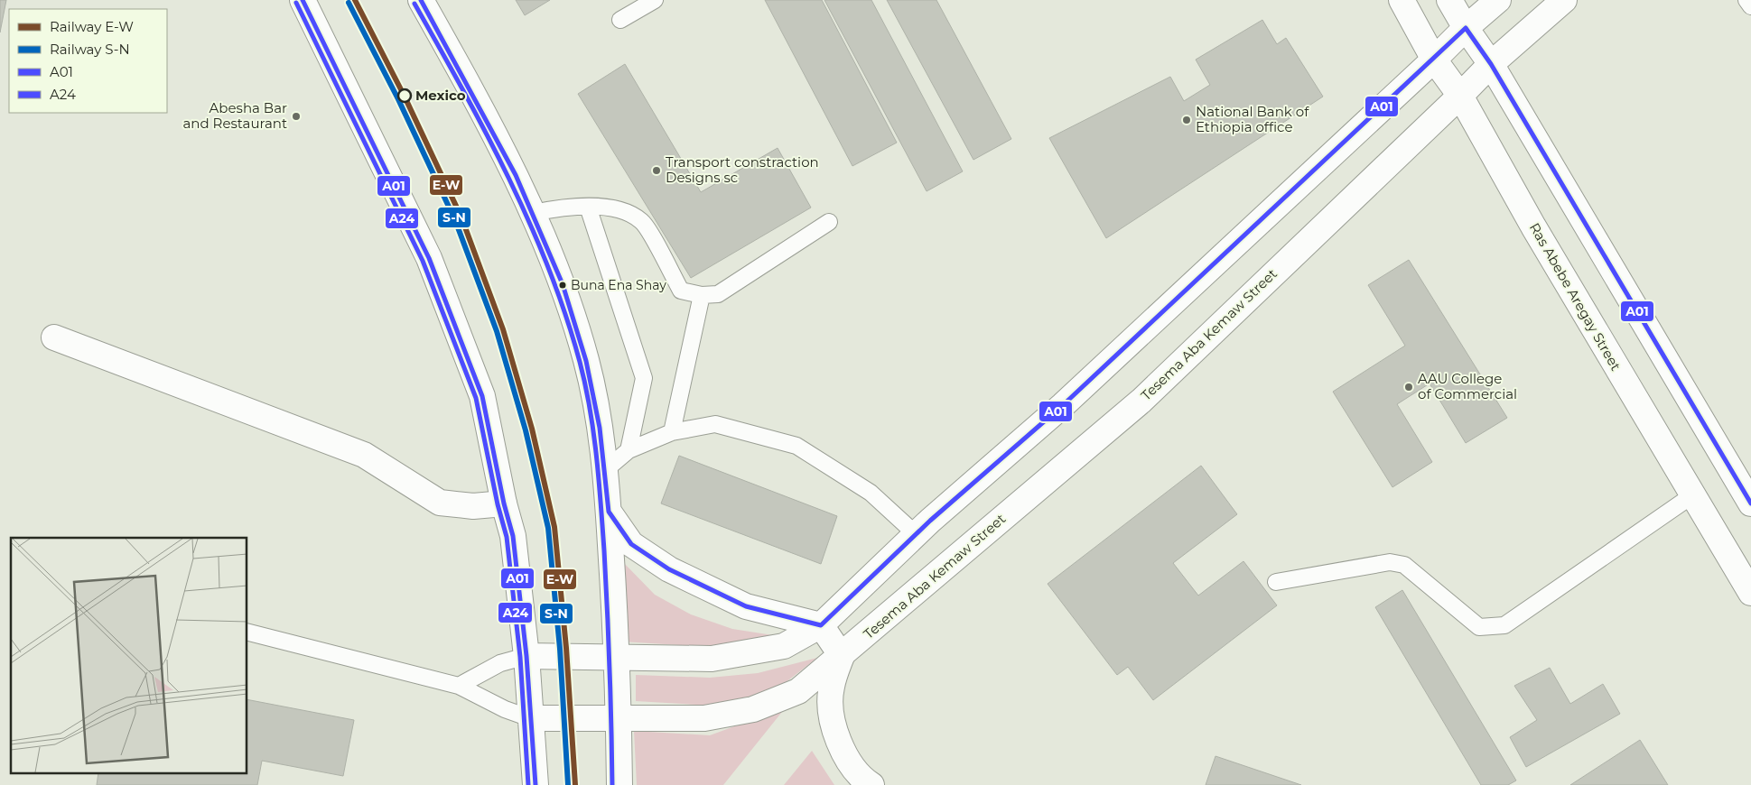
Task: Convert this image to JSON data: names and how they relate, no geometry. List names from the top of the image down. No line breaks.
{"streets":{"main road":["Ras Abebe Aregay Street","Tesema Aba Kemaw Street"]},"crossings":[["Ras Abebe Aregay Street","Tesema Aba Kemaw Street"]],"places":["Mexico","Abesha Bar and Restaurant","National Bank of Ethiopia office","Transport constraction Designs sc","Buna Ena Shay","AAU College of Commercial"],"lines":["rail line E-W","transit line A01","rail line S-N","transit line A24"],"legend":["Railway E-W","Railway S-N","A01","A24"]}
